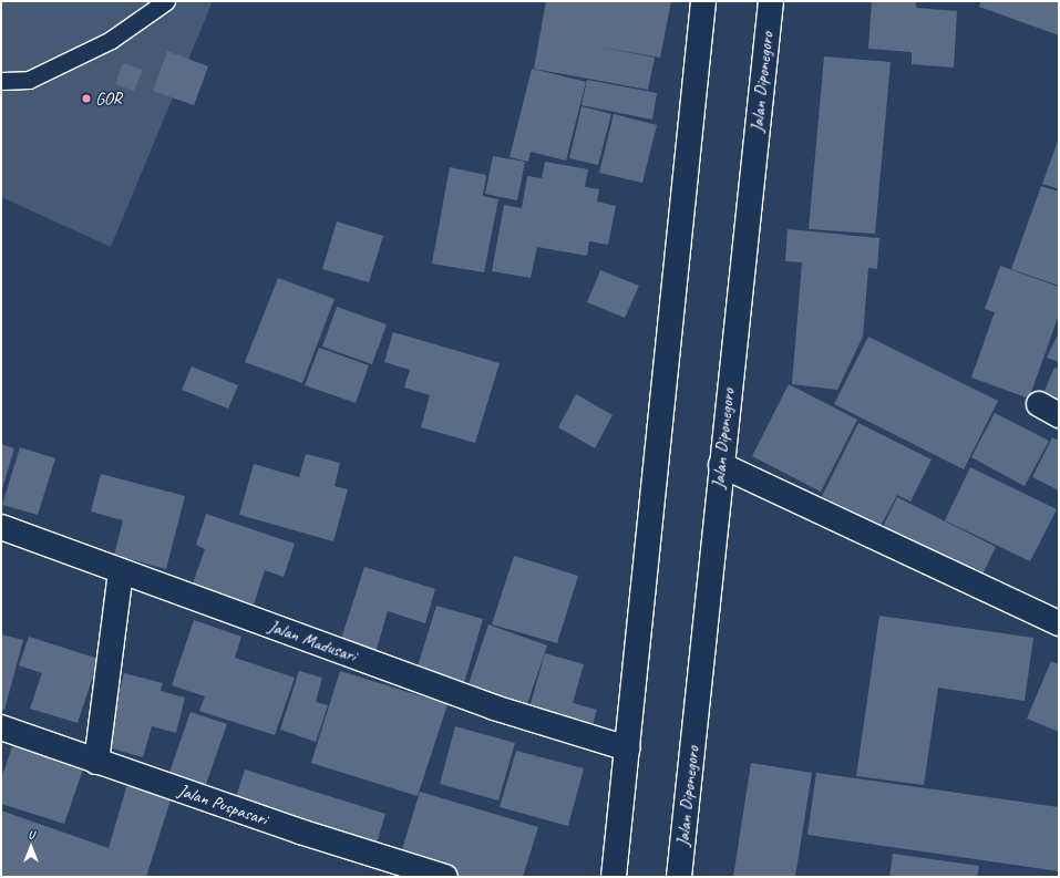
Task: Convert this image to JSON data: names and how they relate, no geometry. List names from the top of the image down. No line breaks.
{"streets":{"main road":["Jalan Diponegoro","Jalan Madusari","Jalan Puspasari"]},"places":["GOR"],"north":"top"}
